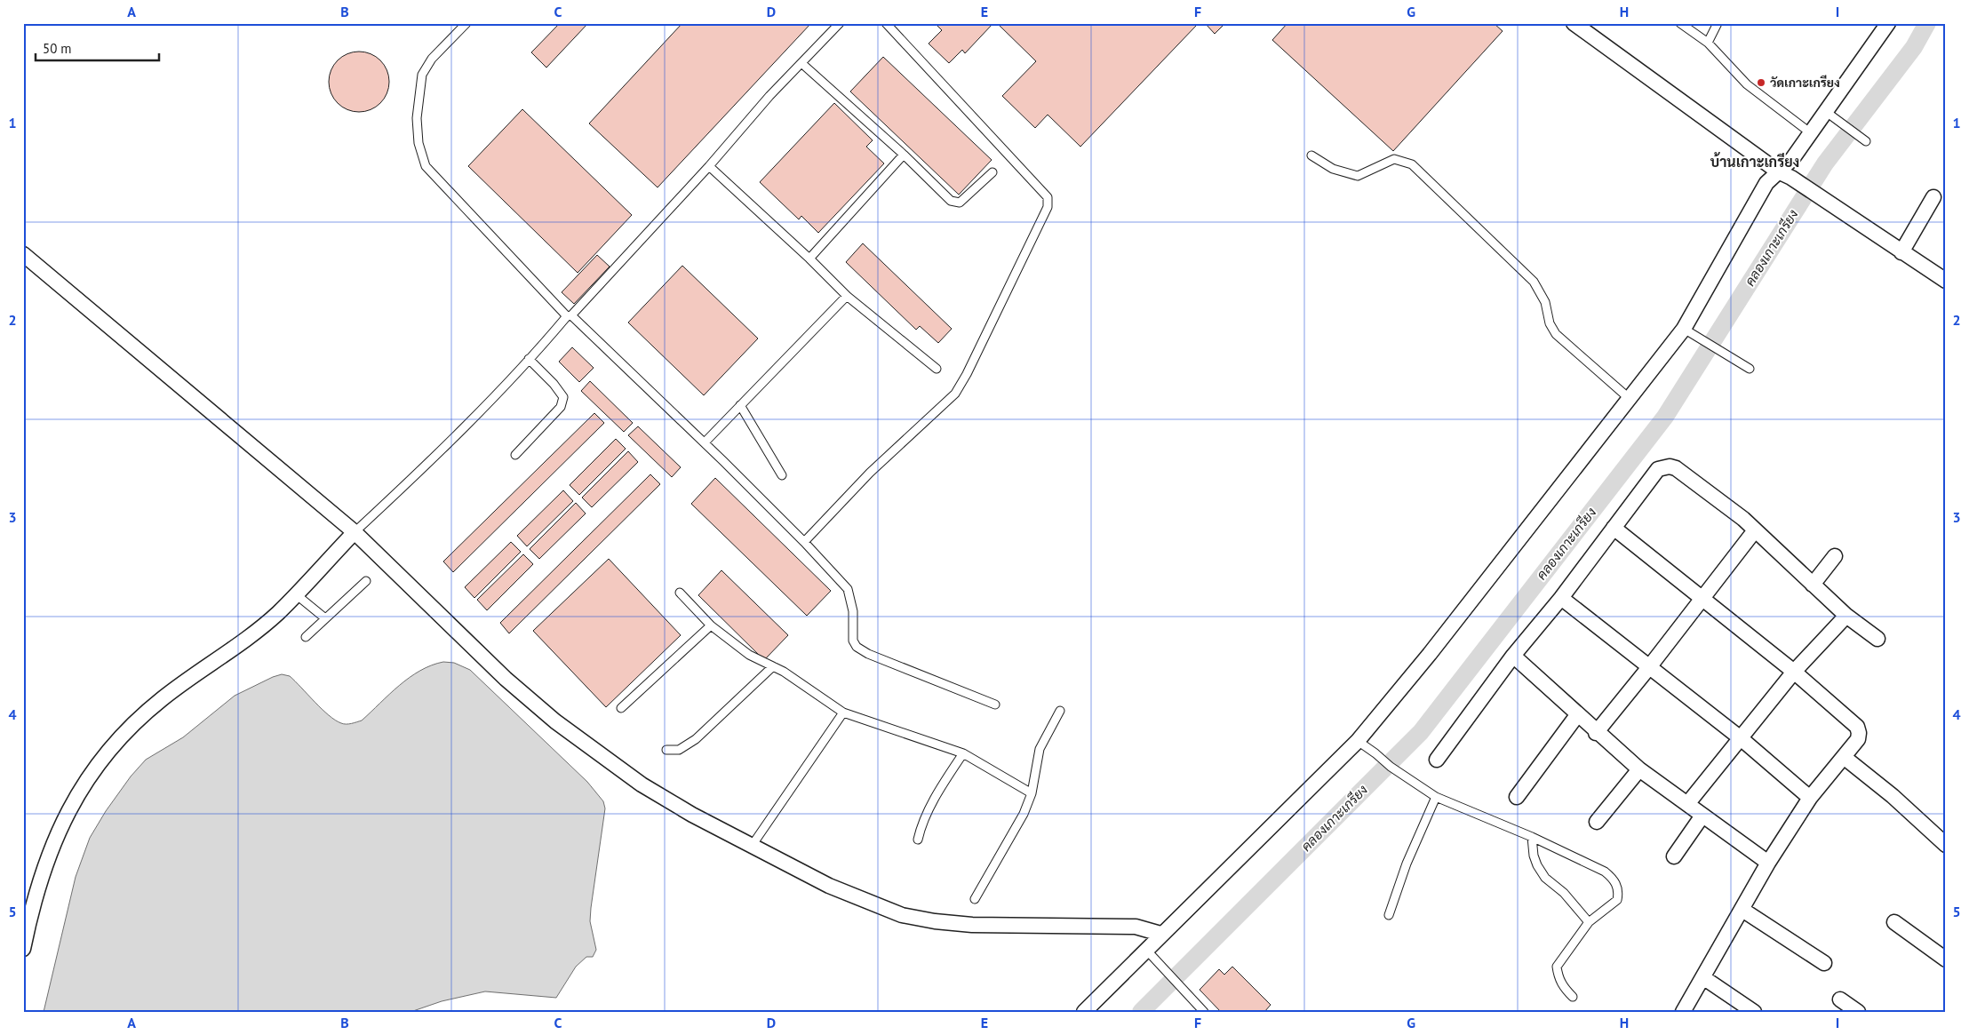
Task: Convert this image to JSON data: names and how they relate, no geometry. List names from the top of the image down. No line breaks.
{"districts":["บ้านเกาะเกรียง"],"water":["คลองเกาะเกรียง"],"places":["วัดเกาะเกรียง"],"scale_bar":"50 m","grid":{"columns":["A","B","C","D","E","F","G","H","I"],"rows":["1","2","3","4","5"]}}
